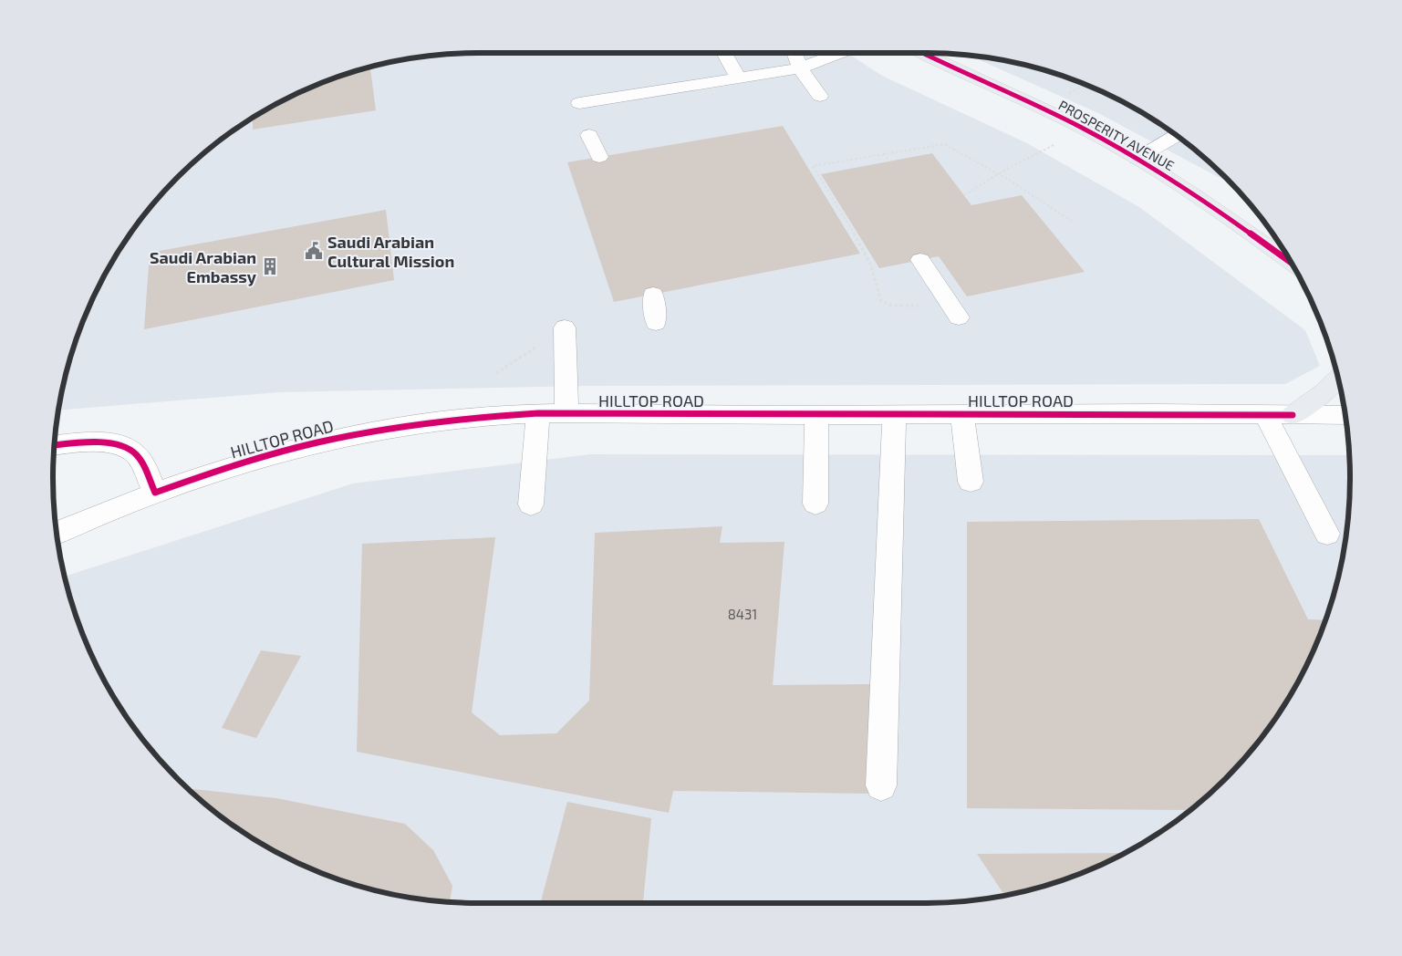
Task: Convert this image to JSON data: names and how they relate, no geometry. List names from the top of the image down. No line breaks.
{"streets":{"main road":["PROSPERITY AVENUE"],"street":["HILLTOP ROAD"]},"places":{"public building":["Saudi Arabian Cultural Mission"],"building":["Saudi Arabian Embassy"]},"house_numbers":["8431"]}
